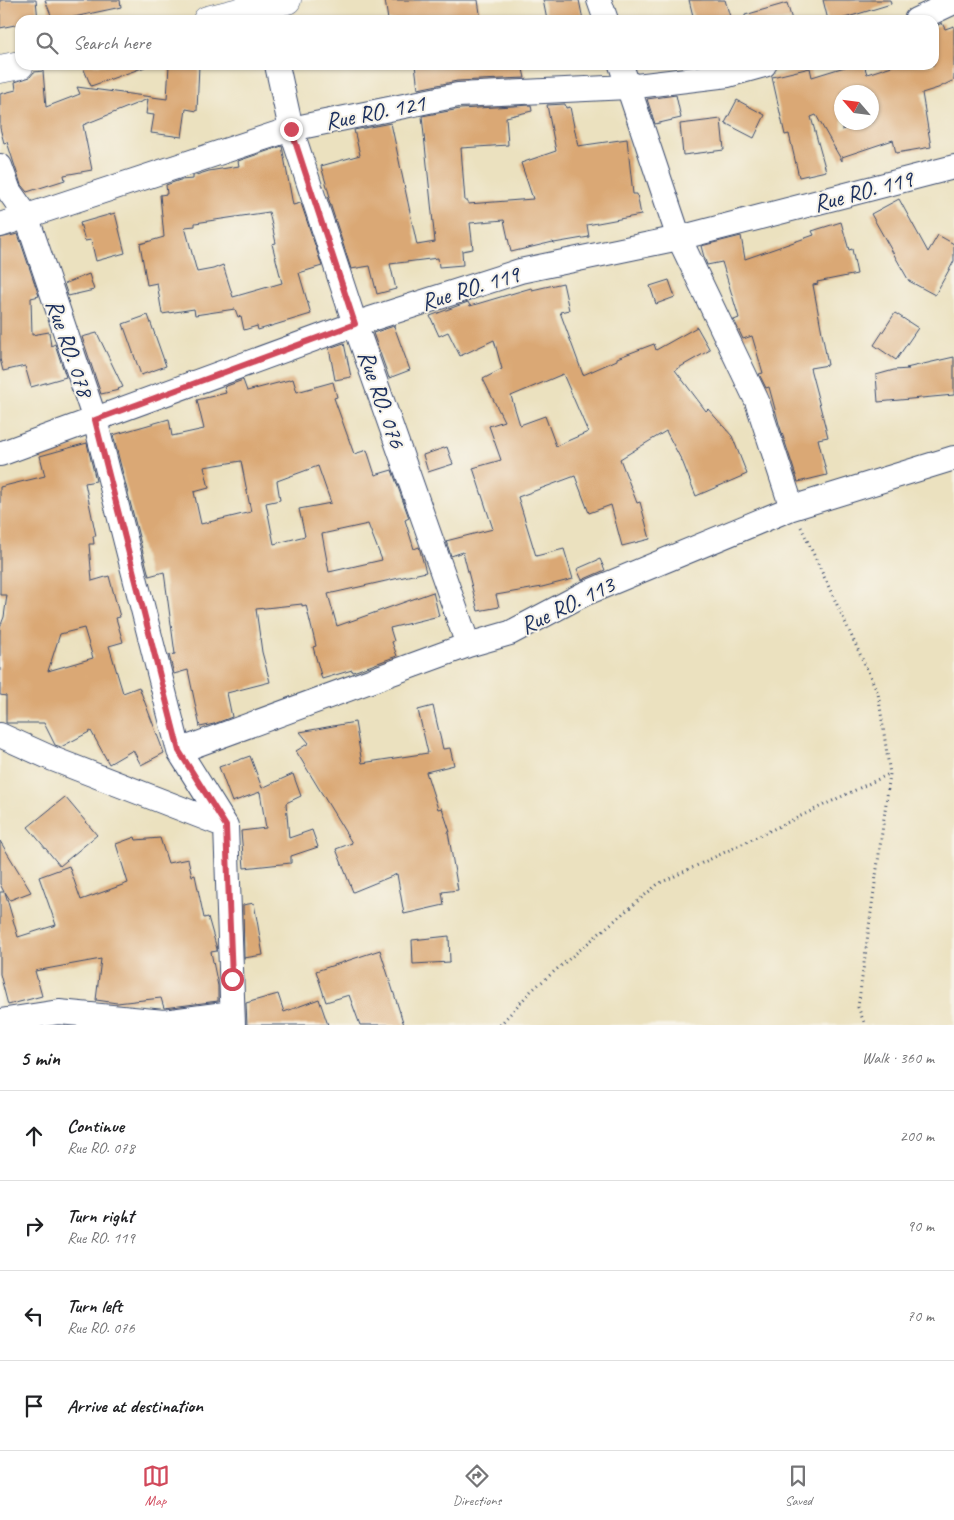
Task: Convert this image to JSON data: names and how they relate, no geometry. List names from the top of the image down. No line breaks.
{"streets":{"street":["Rue RO. 121","Rue RO. 119","Rue RO. 078","Rue RO. 076","Rue RO. 113"]},"crossings":[["Rue RO. 121","Rue RO. 078"],["Rue RO. 121","Rue RO. 076"],["Rue RO. 119","Rue RO. 078"],["Rue RO. 119","Rue RO. 076"],["Rue RO. 078","Rue RO. 113"],["Rue RO. 076","Rue RO. 113"]],"north":"top left","page":{"search":"Search here","heading":["5 min","Walk · 360 m"],"list":[["Continue","Rue RO. 078","200 m"],["Turn right","Rue RO. 119","90 m"],["Turn left","Rue RO. 076","70 m"],"Arrive at destination"],"nav":["Map","Directions","Saved"]}}
